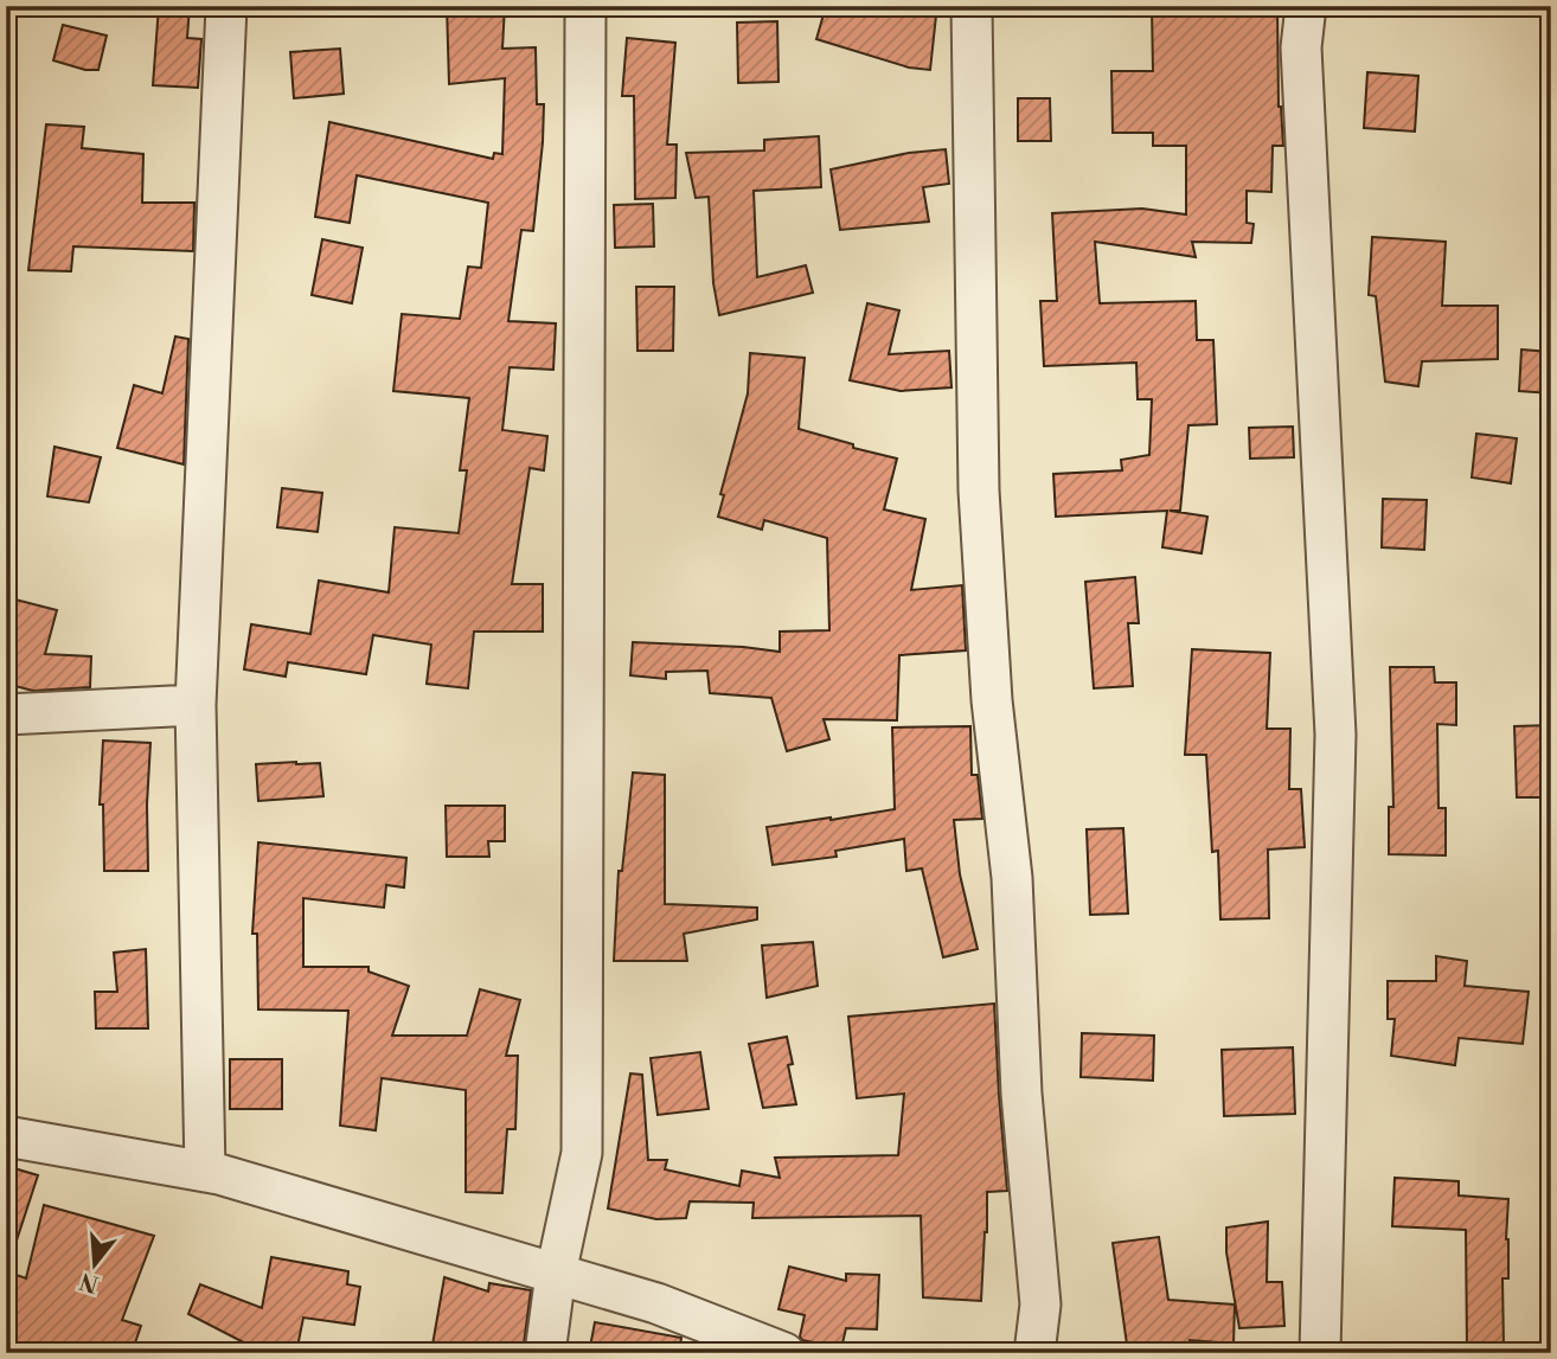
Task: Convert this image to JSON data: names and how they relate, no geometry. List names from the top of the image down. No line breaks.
{"north":"bottom"}
